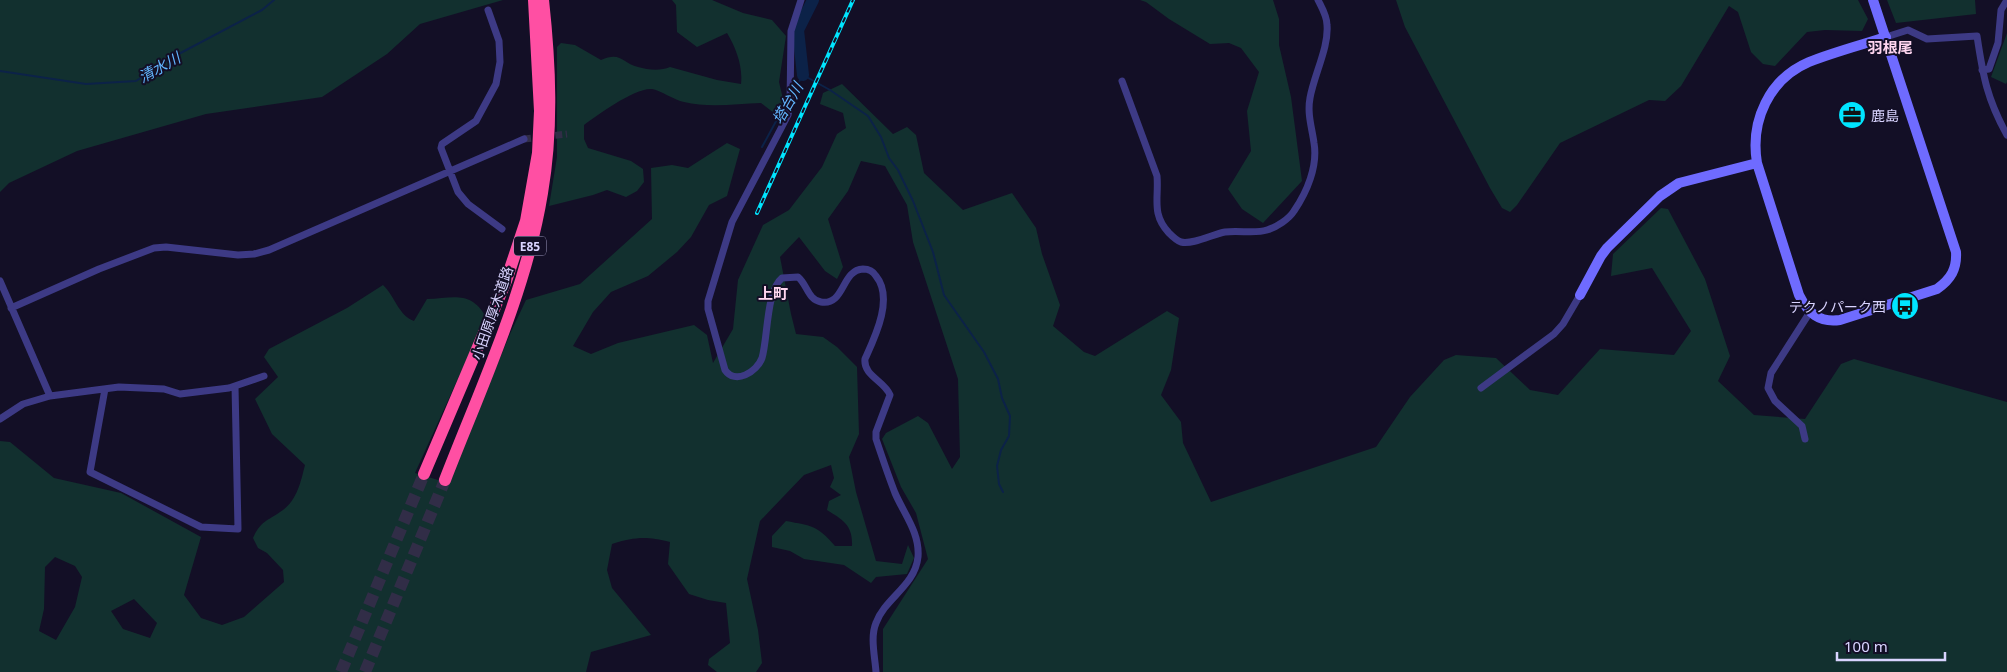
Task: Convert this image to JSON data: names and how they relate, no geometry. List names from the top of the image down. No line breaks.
{"streets":{"highway":["E85","小田原厚木道路"]},"districts":["羽根尾","上町"],"water":["清水川","塔台川"],"places":{"office":["鹿島"],"bus stop":["テクノパーク西"]},"scale_bar":"100 m"}
